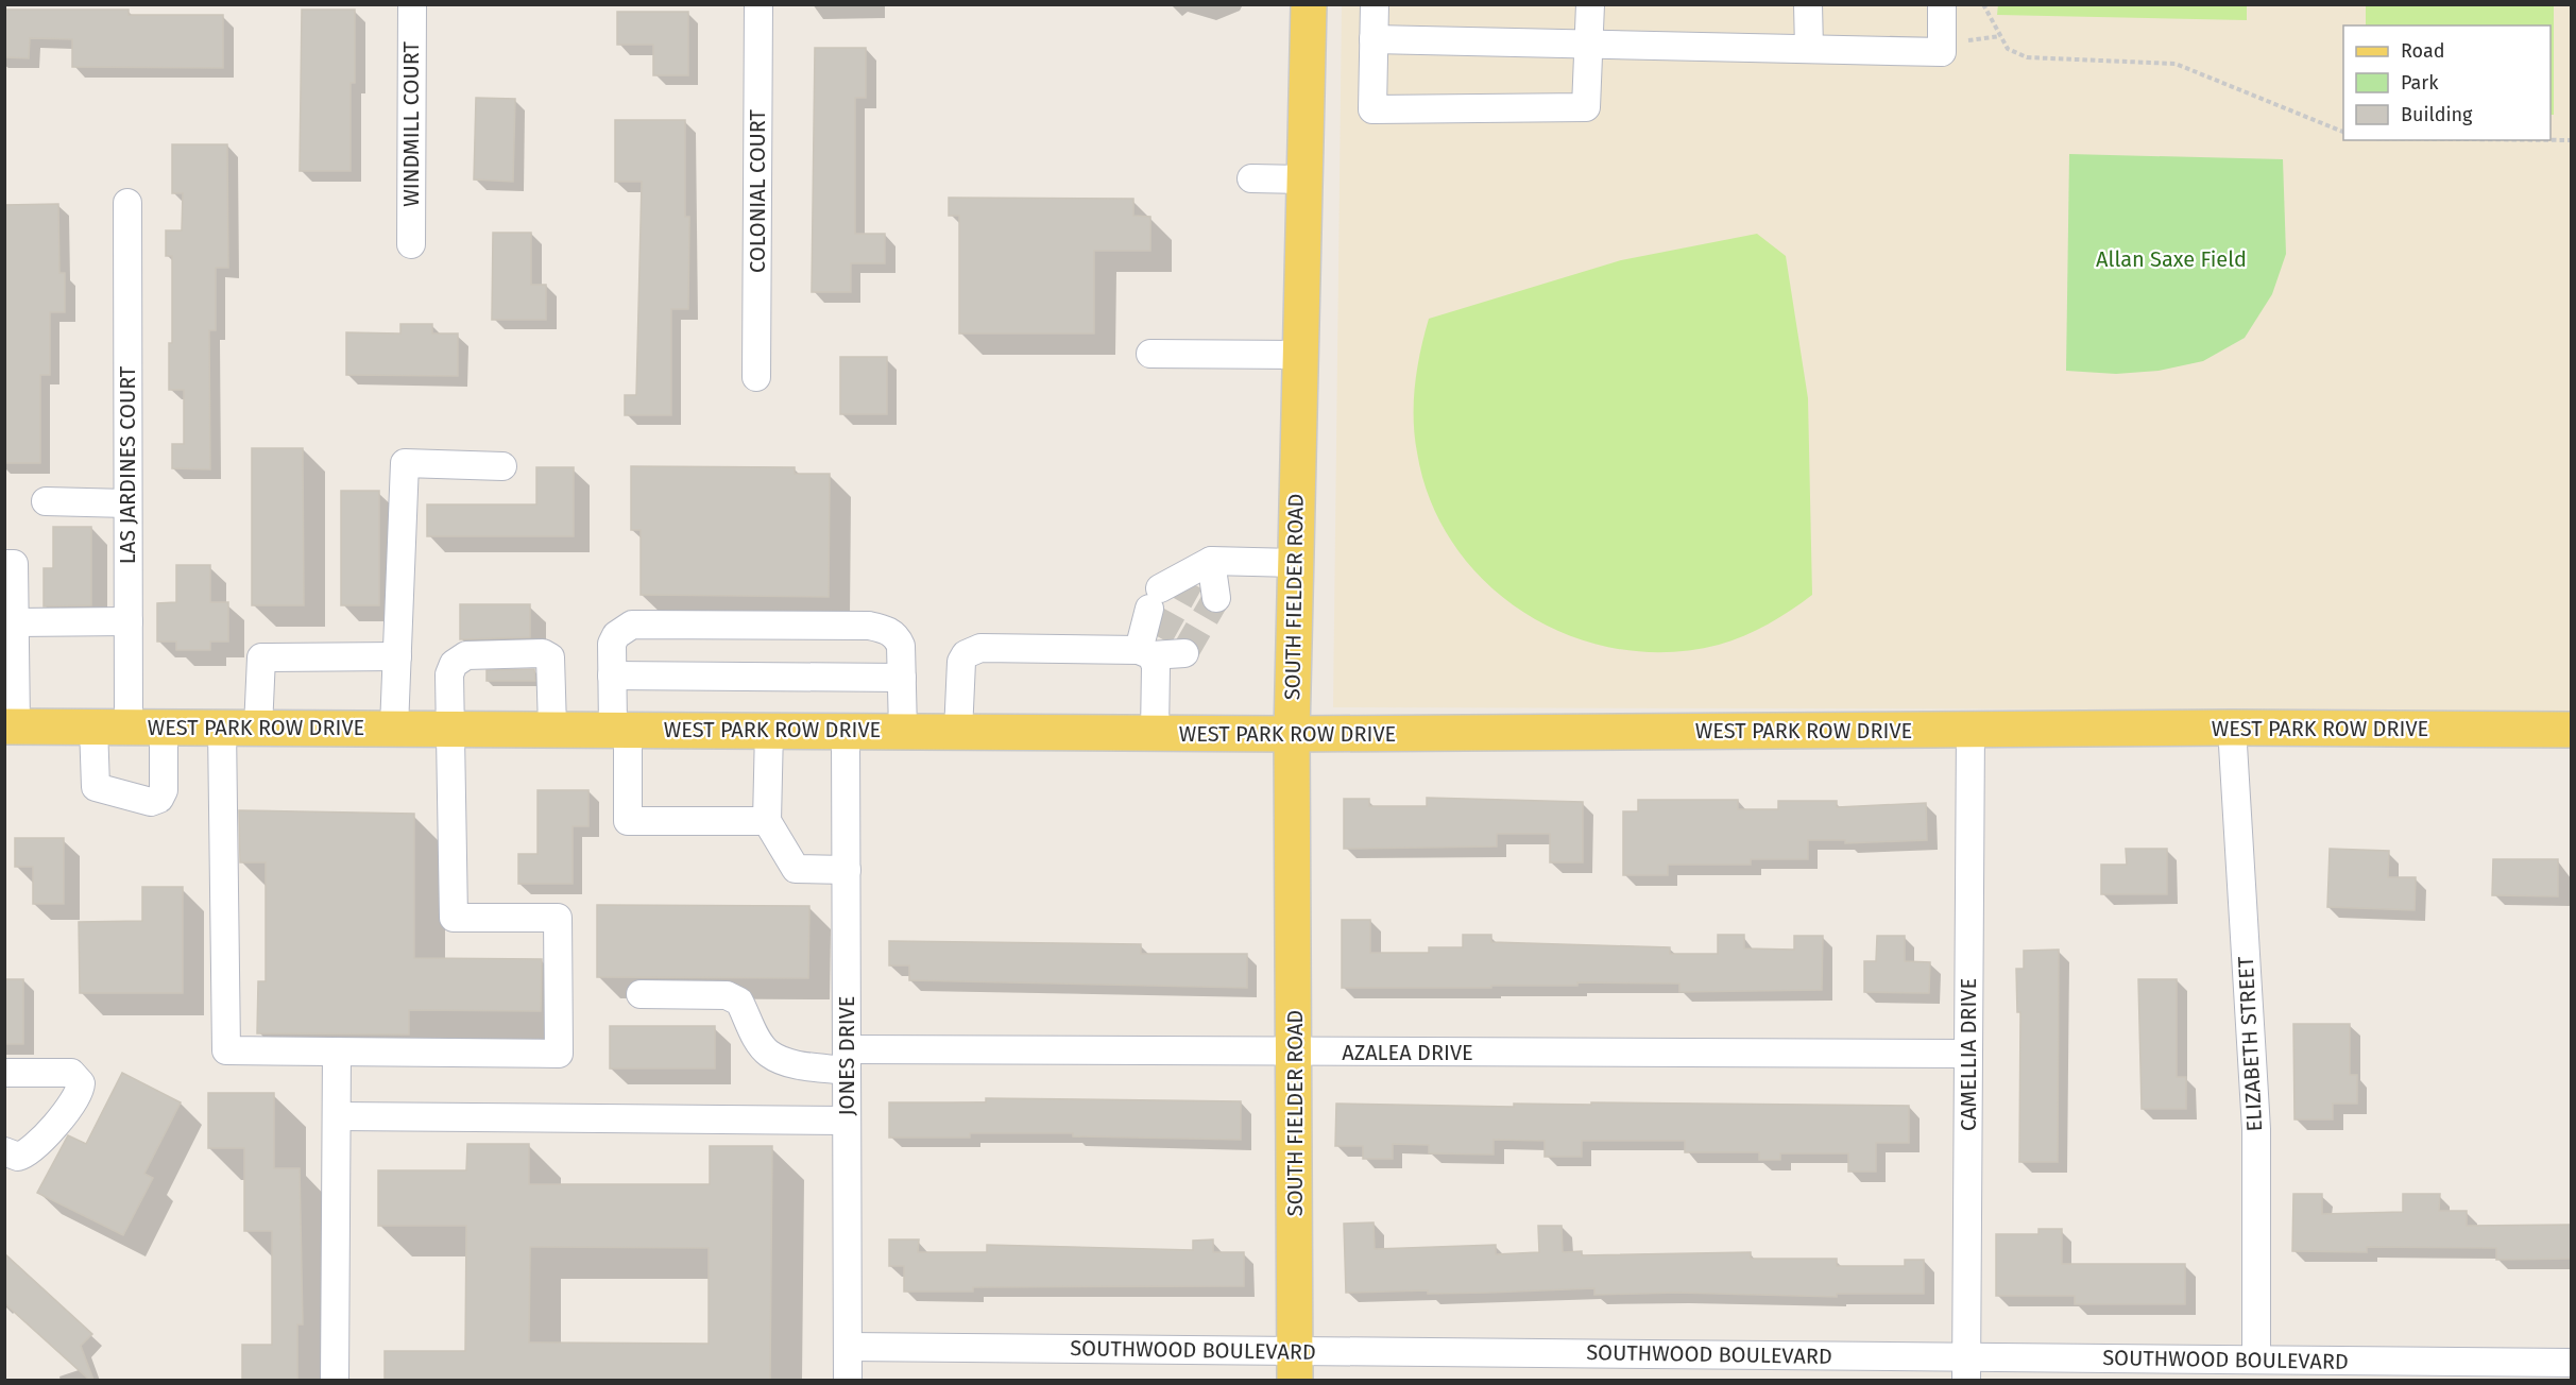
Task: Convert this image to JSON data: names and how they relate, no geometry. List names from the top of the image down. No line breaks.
{"streets":{"main road":["SOUTH FIELDER ROAD","WEST PARK ROW DRIVE"],"street":["WINDMILL COURT","COLONIAL COURT","LAS JARDINES COURT","ELIZABETH STREET","AZALEA DRIVE","CAMELLIA DRIVE","JONES DRIVE","SOUTHWOOD BOULEVARD"]},"crossings":[["LAS JARDINES COURT","WEST PARK ROW DRIVE"],["SOUTH FIELDER ROAD","WEST PARK ROW DRIVE"],["SOUTH FIELDER ROAD","AZALEA DRIVE"],["SOUTH FIELDER ROAD","SOUTHWOOD BOULEVARD"],["WEST PARK ROW DRIVE","ELIZABETH STREET"],["WEST PARK ROW DRIVE","CAMELLIA DRIVE"],["WEST PARK ROW DRIVE","JONES DRIVE"],["ELIZABETH STREET","SOUTHWOOD BOULEVARD"],["AZALEA DRIVE","CAMELLIA DRIVE"],["AZALEA DRIVE","JONES DRIVE"],["CAMELLIA DRIVE","SOUTHWOOD BOULEVARD"],["JONES DRIVE","SOUTHWOOD BOULEVARD"]],"parks":["Allan Saxe Field"],"legend":["Road","Park","Building"]}
